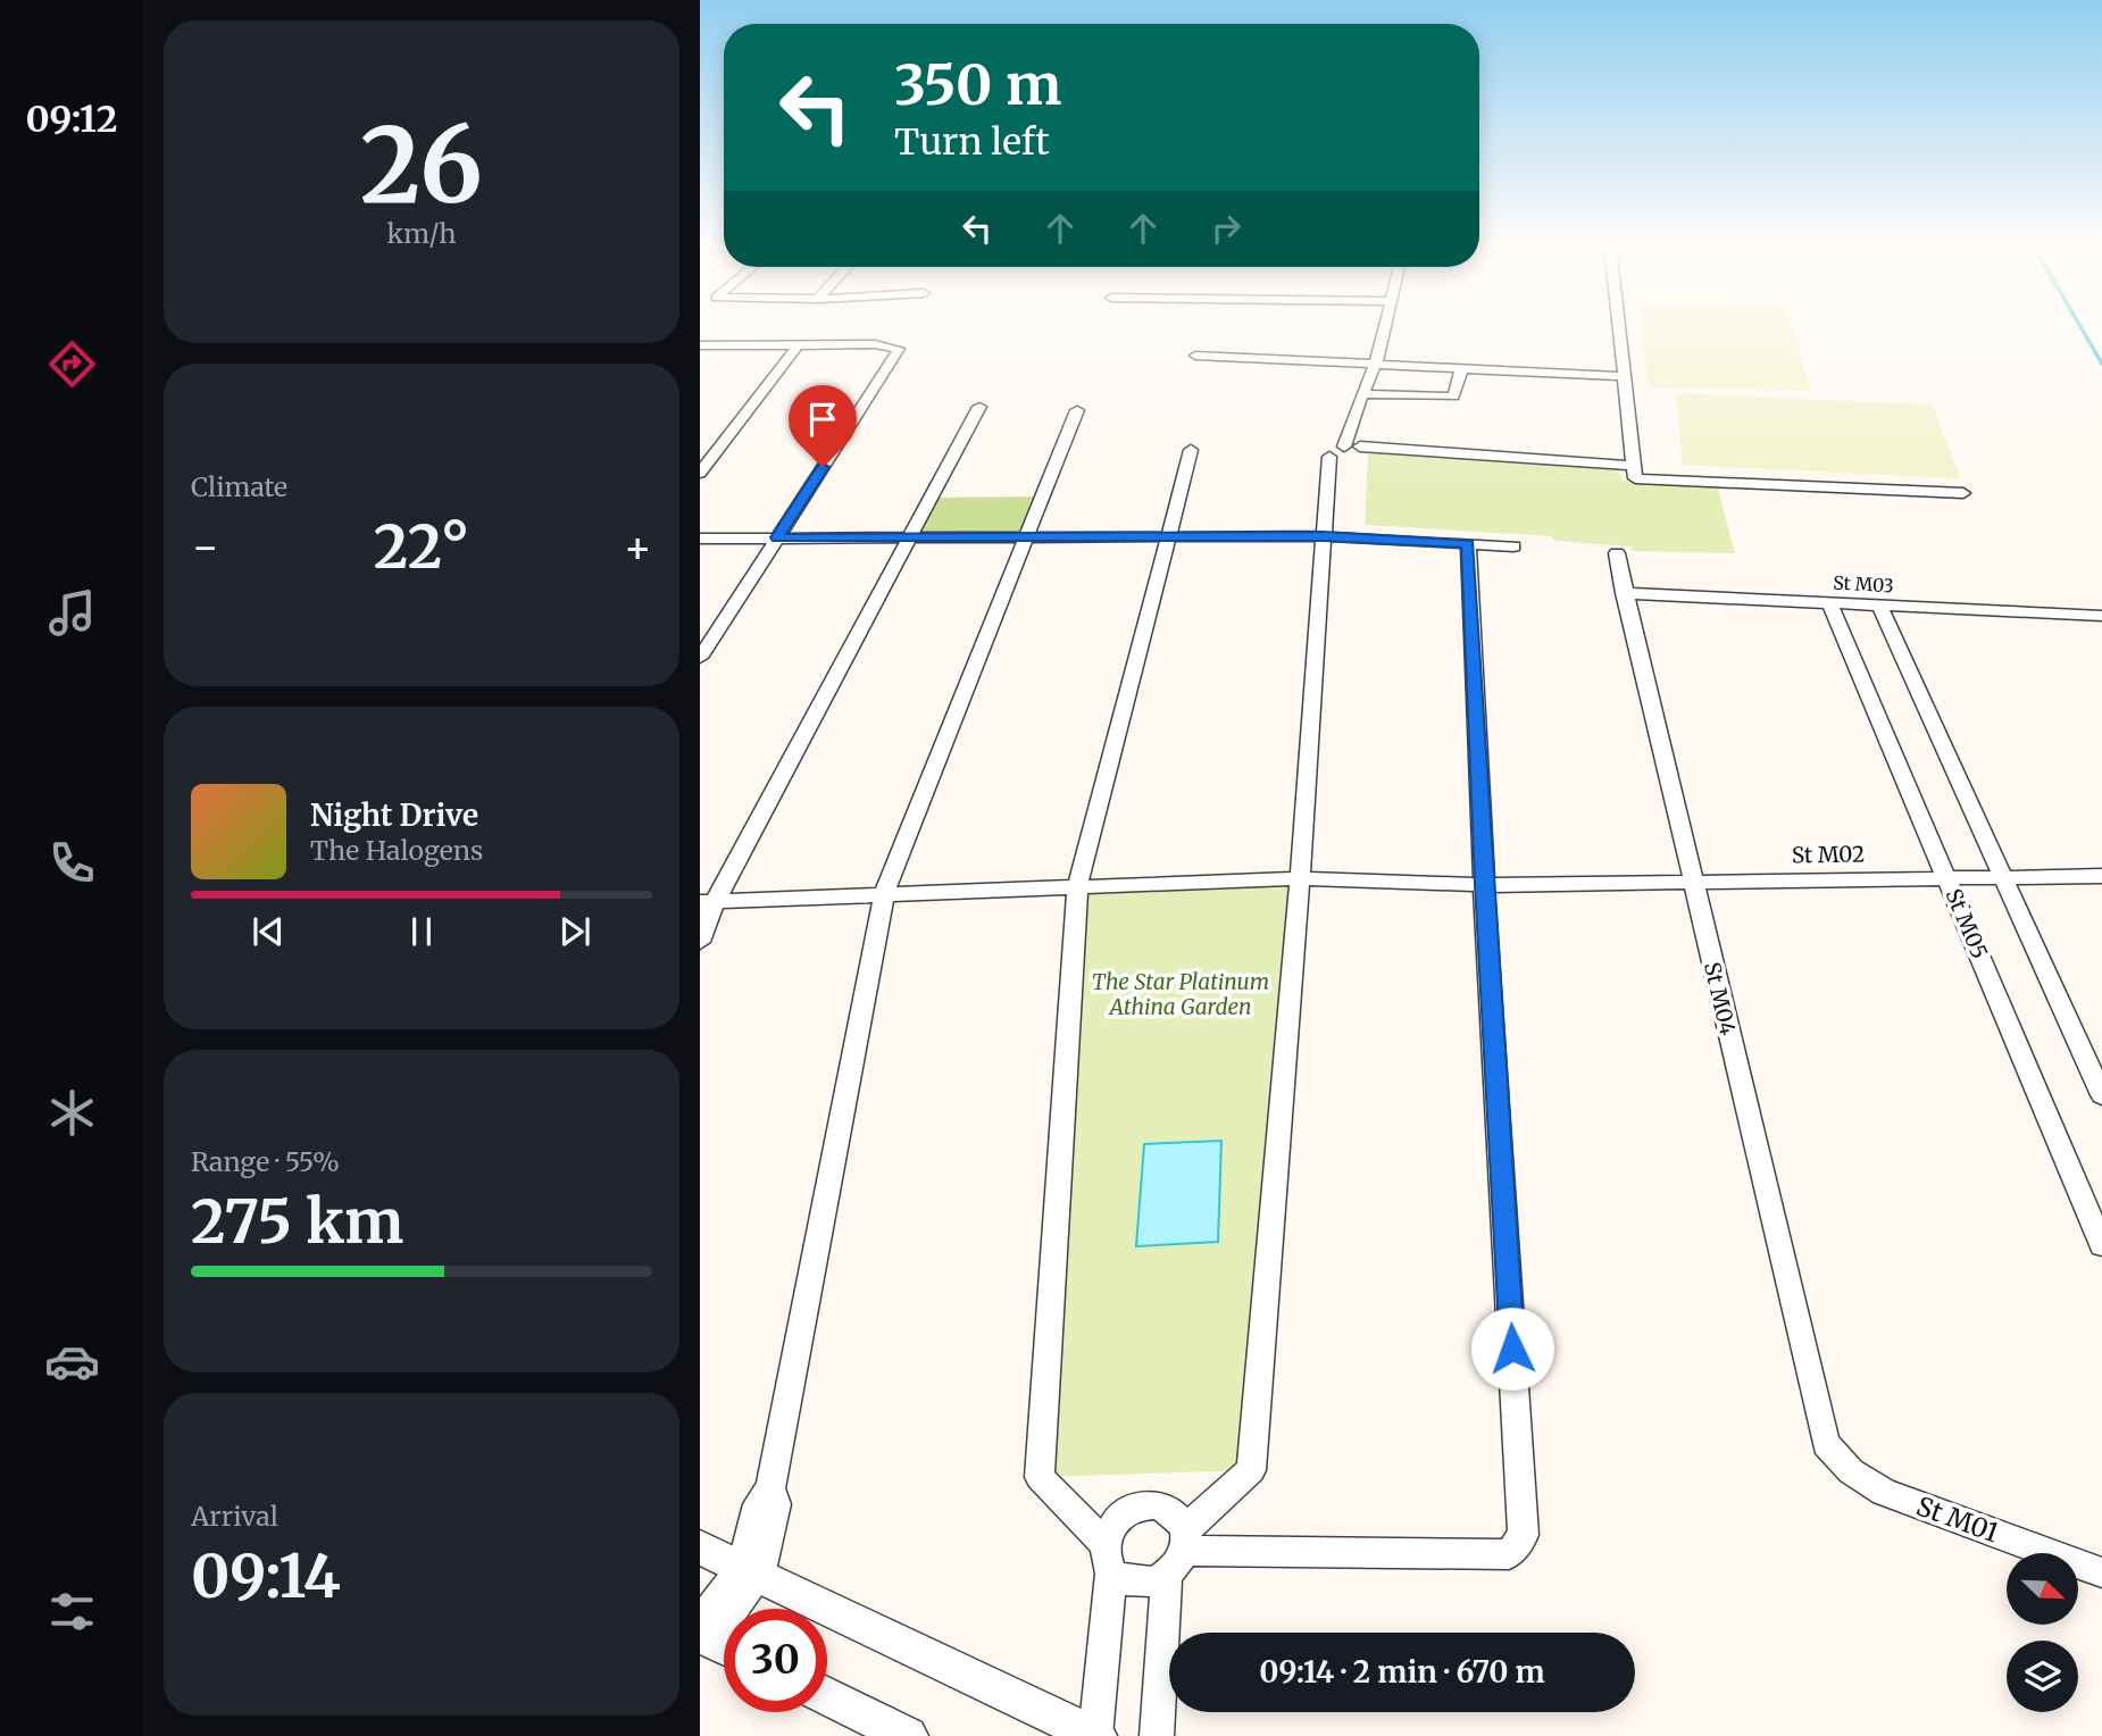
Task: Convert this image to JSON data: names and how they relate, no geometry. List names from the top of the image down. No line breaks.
{"streets":{"street":["St M03","St M02","St M05","St M04","St M01"]},"crossings":[["St M03","St M05"],["St M03","St M04"],["St M02","St M05"],["St M02","St M04"],["St M04","St M01"]],"parks":["The Star Platinum Athina Garden"],"north":"bottom right","page":{"tabs":"09:12","tile":[["26","km/h"],"Climate",["Range · 55%","275 km"],["Arrival","09:14"]],"turn":["350 m","Turn left"],"heat":["−","22°","+"],"song":["Night Drive","The Halogens"],"limit":"30","trip":"09:14 · 2 min · 670 m"}}
